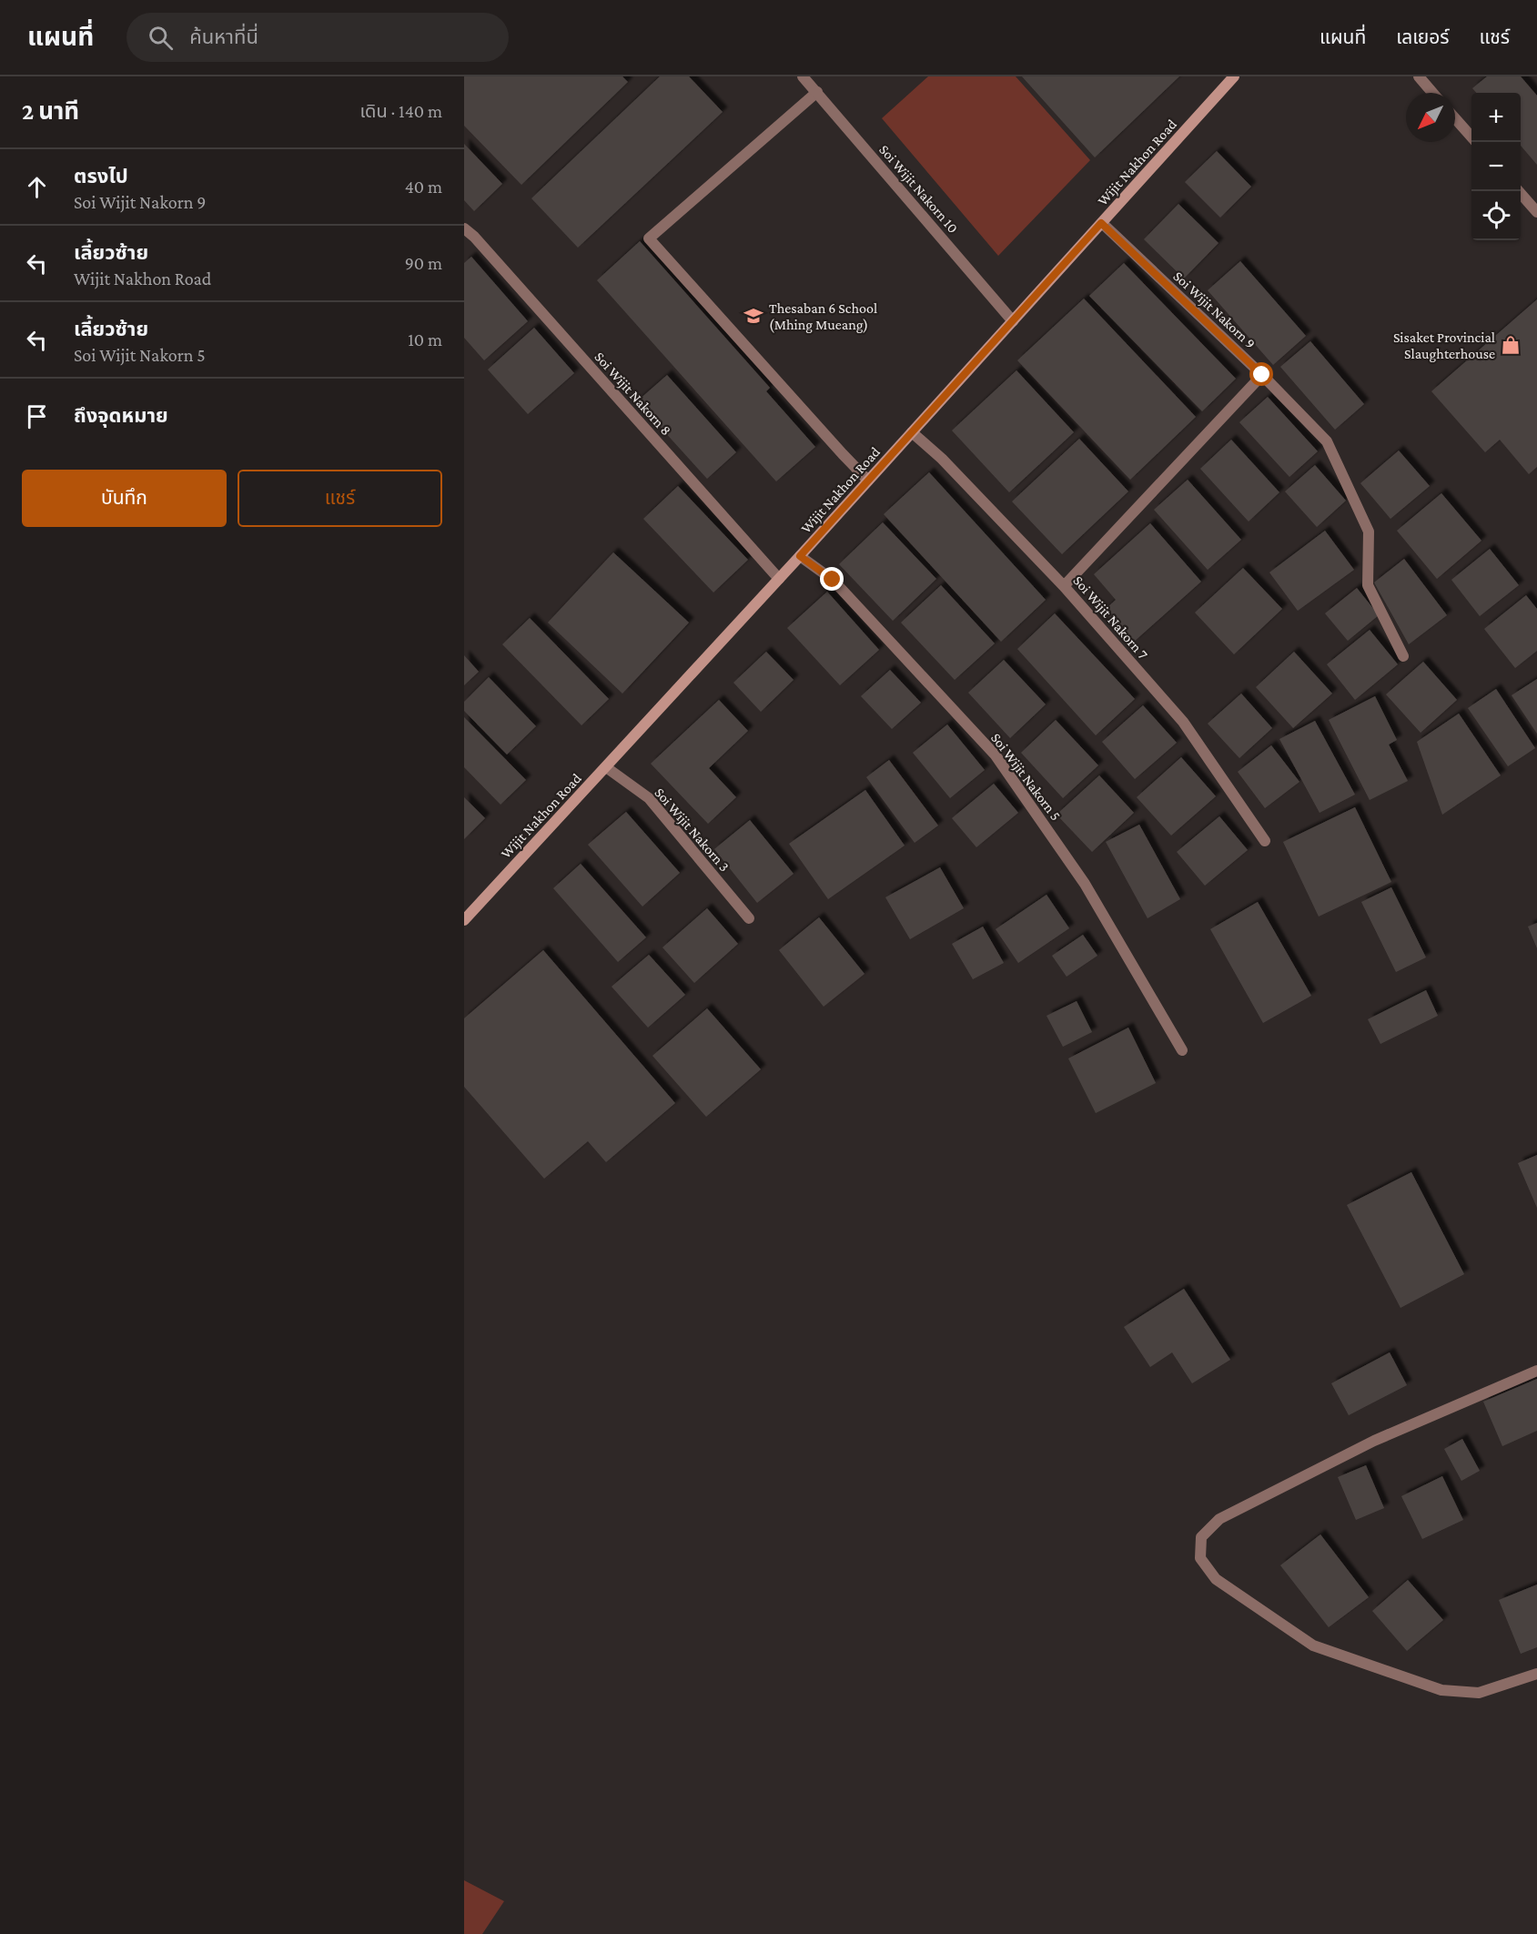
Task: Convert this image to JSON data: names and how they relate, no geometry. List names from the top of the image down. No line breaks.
{"streets":{"street":["Wijit Nakhon Road","Soi Wijit Nakorn 10","Soi Wijit Nakorn 9","Soi Wijit Nakorn 8","Soi Wijit Nakorn 7","Soi Wijit Nakorn 5","Soi Wijit Nakorn 3"]},"crossings":[["Wijit Nakhon Road","Soi Wijit Nakorn 10"],["Wijit Nakhon Road","Soi Wijit Nakorn 9"],["Wijit Nakhon Road","Soi Wijit Nakorn 8"],["Wijit Nakhon Road","Soi Wijit Nakorn 7"],["Wijit Nakhon Road","Soi Wijit Nakorn 5"],["Wijit Nakhon Road","Soi Wijit Nakorn 3"]],"places":{"school or university":["Thesaban 6 School (Mhing Mueang)"],"shop":["Sisaket Provincial Slaughterhouse"]},"north":"bottom left","page":{"header":"แผนที่","search":"ค้นหาที่นี่","nav":["แผนที่","เลเยอร์","แชร์"],"heading":["2 นาที","เดิน · 140 m"],"map_buttons":["+","−"],"list":[["ตรงไป","Soi Wijit Nakorn 9","40 m"],["เลี้ยวซ้าย","Wijit Nakhon Road","90 m"],["เลี้ยวซ้าย","Soi Wijit Nakorn 5","10 m"],"ถึงจุดหมาย"],"buttons":["บันทึก","แชร์"]}}
